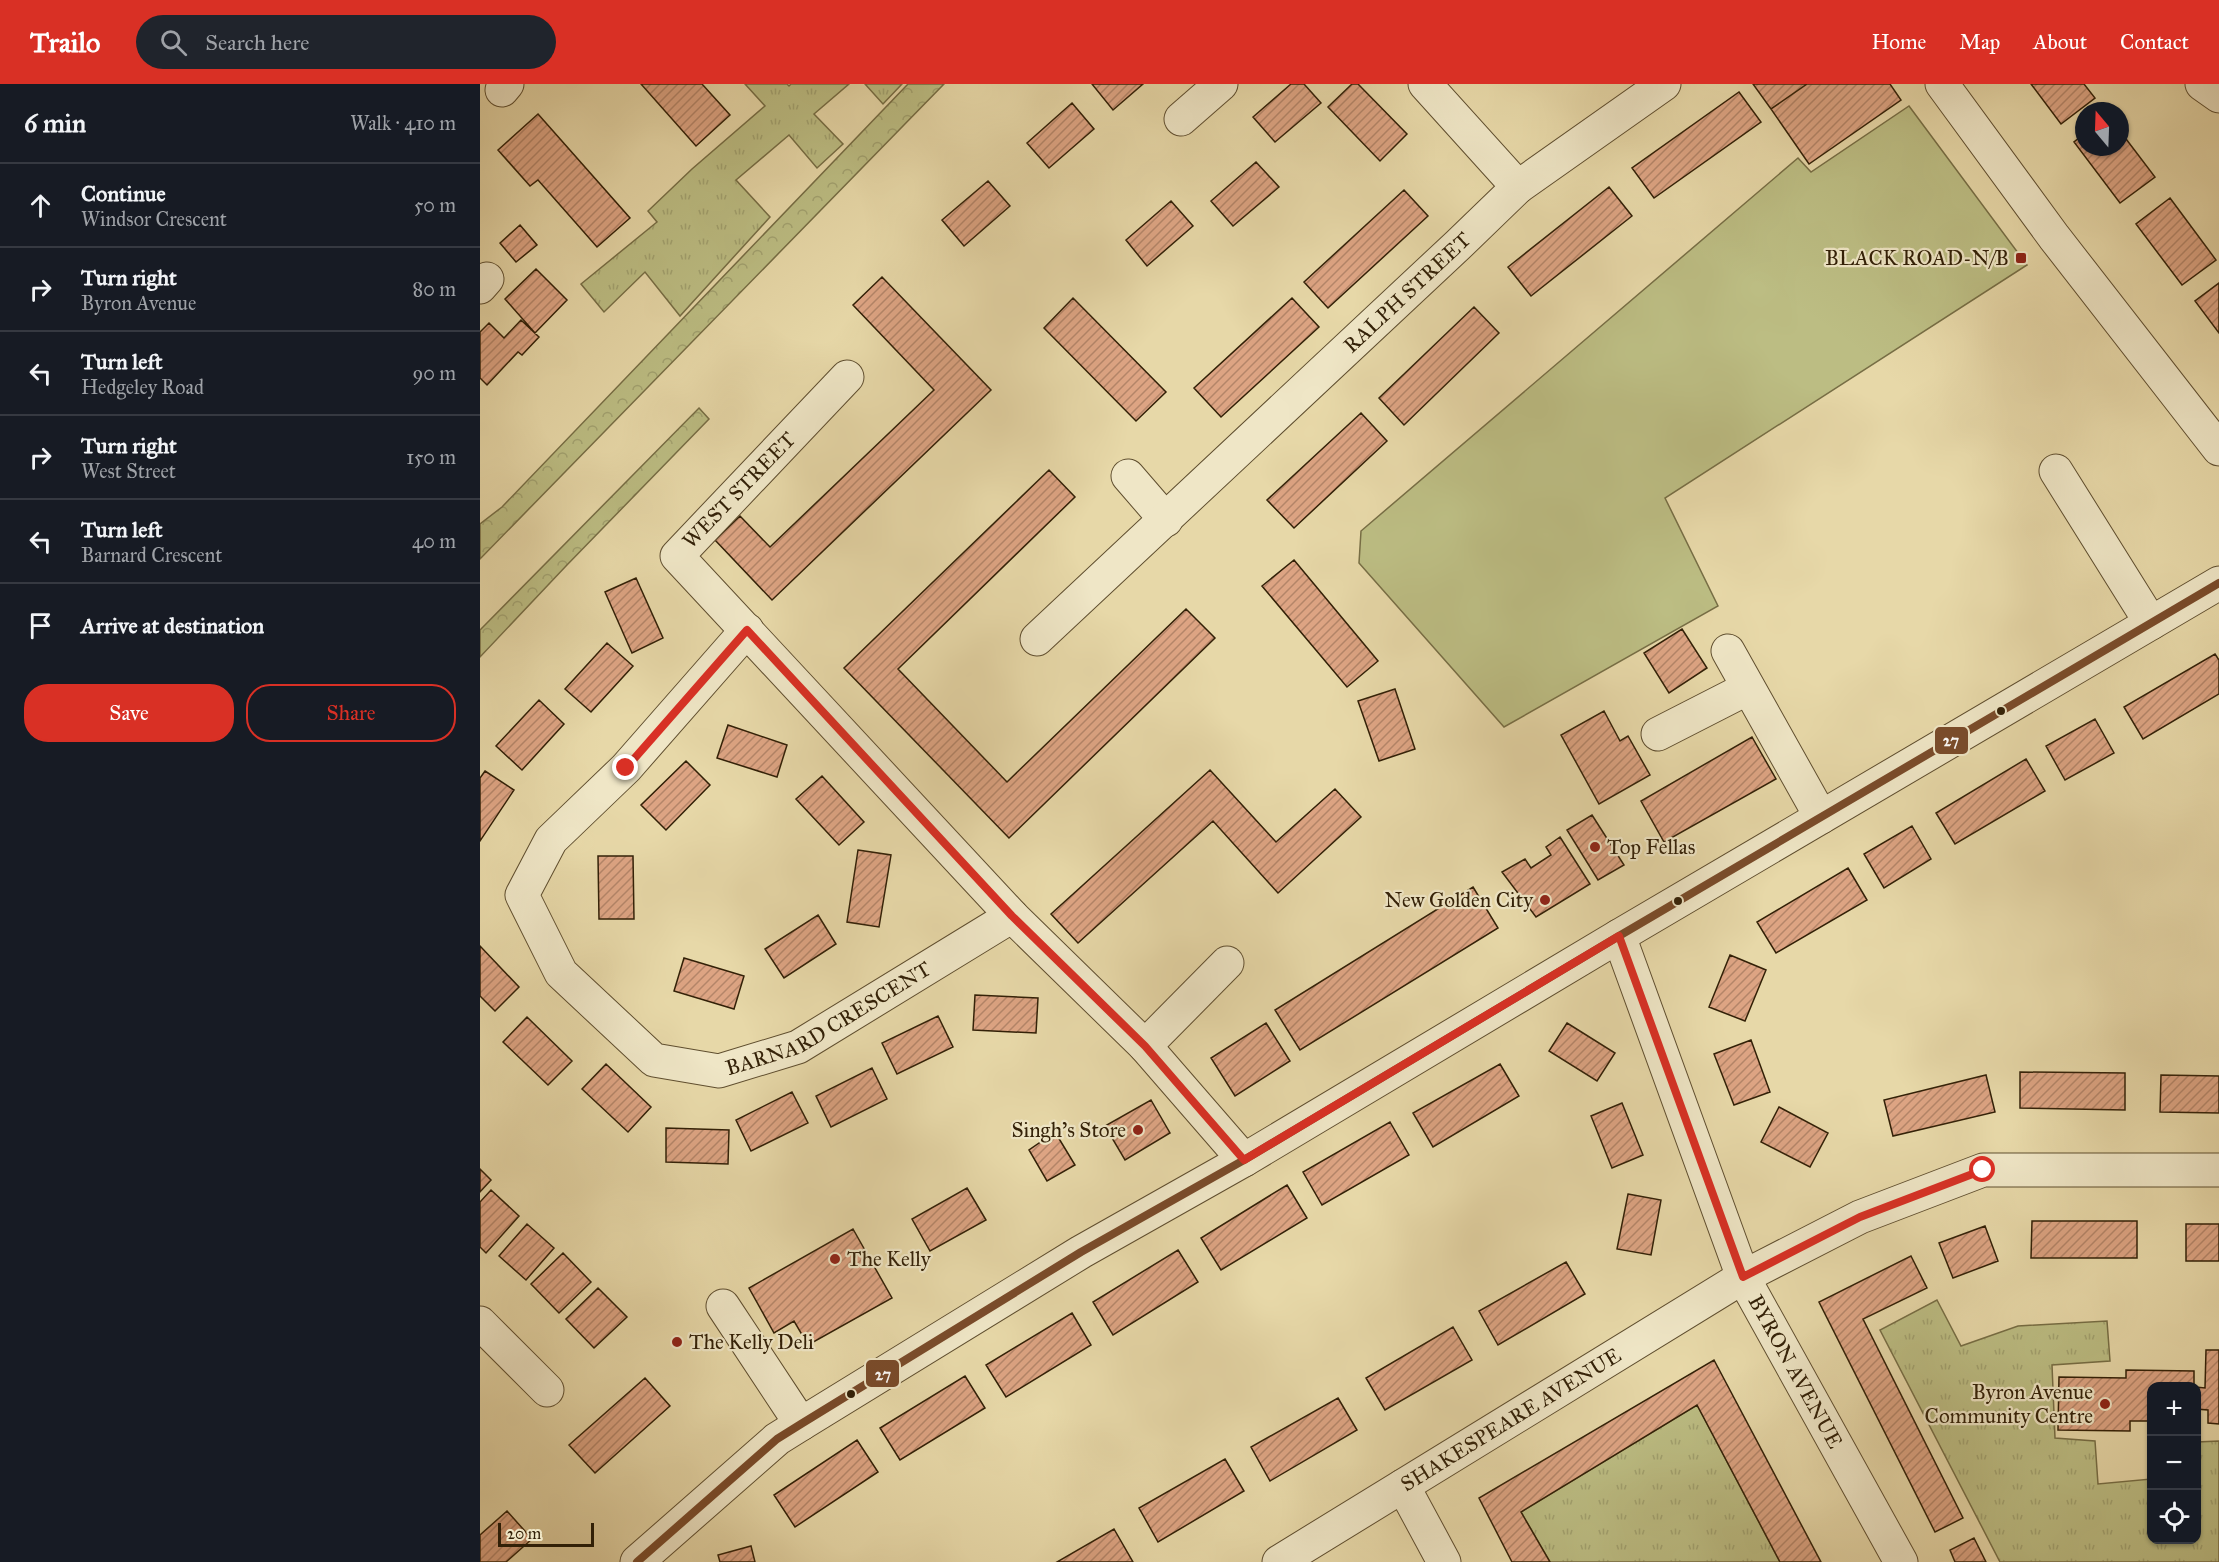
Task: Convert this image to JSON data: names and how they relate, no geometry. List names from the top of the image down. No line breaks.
{"streets":{"street":["RALPH STREET","WEST STREET","BARNARD CRESCENT","BYRON AVENUE","SHAKESPEARE AVENUE"]},"crossings":[["WEST STREET","BARNARD CRESCENT"],["BYRON AVENUE","SHAKESPEARE AVENUE"]],"places":{"transit":["BLACK ROAD-N/B"],"other":["Top Fellas","New Golden City","Singh’s Store","The Kelly","The Kelly Deli","Byron Avenue Community Centre"]},"lines":["transit line 27"],"scale_bar":"20 m","north":"top","page":{"header":"Trailo","search":"Search here","nav":["Home","Map","About","Contact"],"heading":["6 min","Walk · 410 m"],"list":[["Continue","Windsor Crescent","50 m"],["Turn right","Byron Avenue","80 m"],["Turn left","Hedgeley Road","90 m"],["Turn right","West Street","150 m"],["Turn left","Barnard Crescent","40 m"],"Arrive at destination"],"buttons":["Save","Share"],"map_buttons":["+","−"],"scale":"20 m"}}
